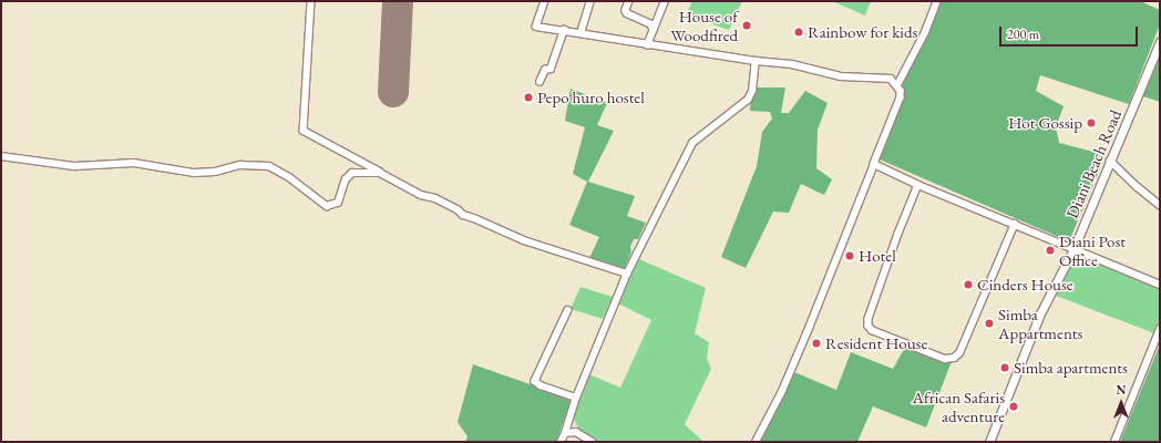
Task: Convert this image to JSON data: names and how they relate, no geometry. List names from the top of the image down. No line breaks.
{"streets":{"main road":["Diani Beach Road"]},"places":["House of Woodfired","Rainbow for kids","Pepo huro hostel","Hot Gossip","Diani Post Office","Hotel","Cinders House","Simba Appartments","Resident House","Simba apartments","African Safaris adventure"],"scale_bar":"200 m","north":"top"}
